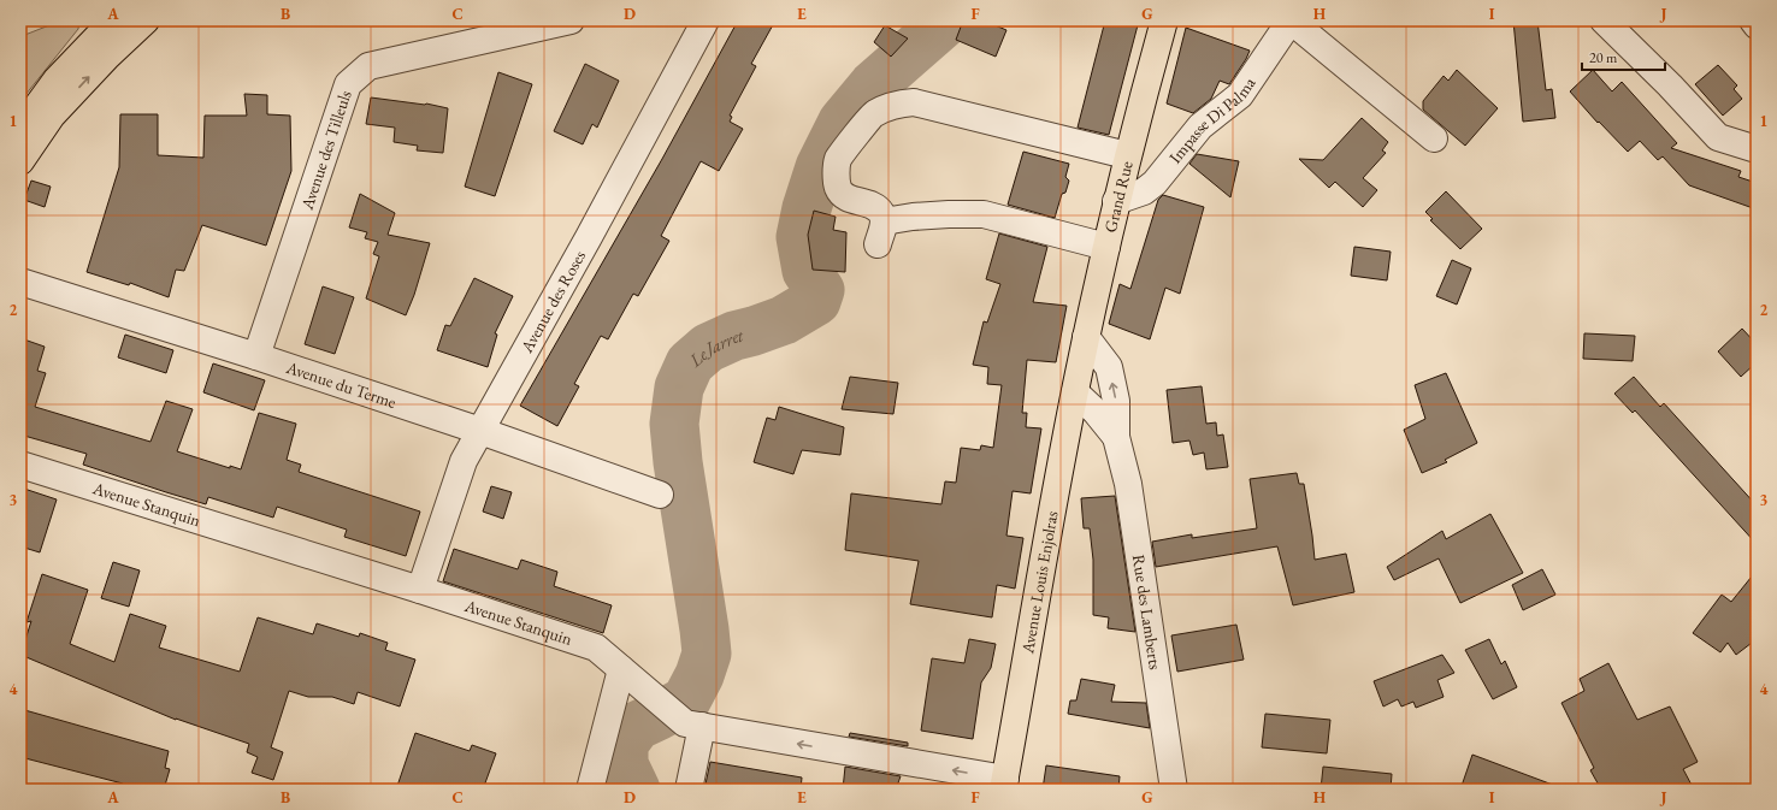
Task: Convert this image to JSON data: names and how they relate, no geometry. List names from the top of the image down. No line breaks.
{"streets":{"main road":["Grand Rue","Avenue Louis Enjolras"],"street":["Impasse Di Palma","Avenue des Tilleuls","Avenue des Roses","Avenue du Terme","Avenue Stanquin","Rue des Lamberts"]},"crossings":[["Impasse Di Palma","Grand Rue"],["Avenue des Tilleuls","Avenue du Terme"],["Grand Rue","Avenue Louis Enjolras"],["Grand Rue","Rue des Lamberts"],["Avenue des Roses","Avenue du Terme"],["Avenue des Roses","Avenue Stanquin"],["Avenue Louis Enjolras","Rue des Lamberts"]],"water":["Le Jarret"],"scale_bar":"20 m","grid":{"columns":["A","B","C","D","E","F","G","H","I","J"],"rows":["1","2","3","4"]}}
